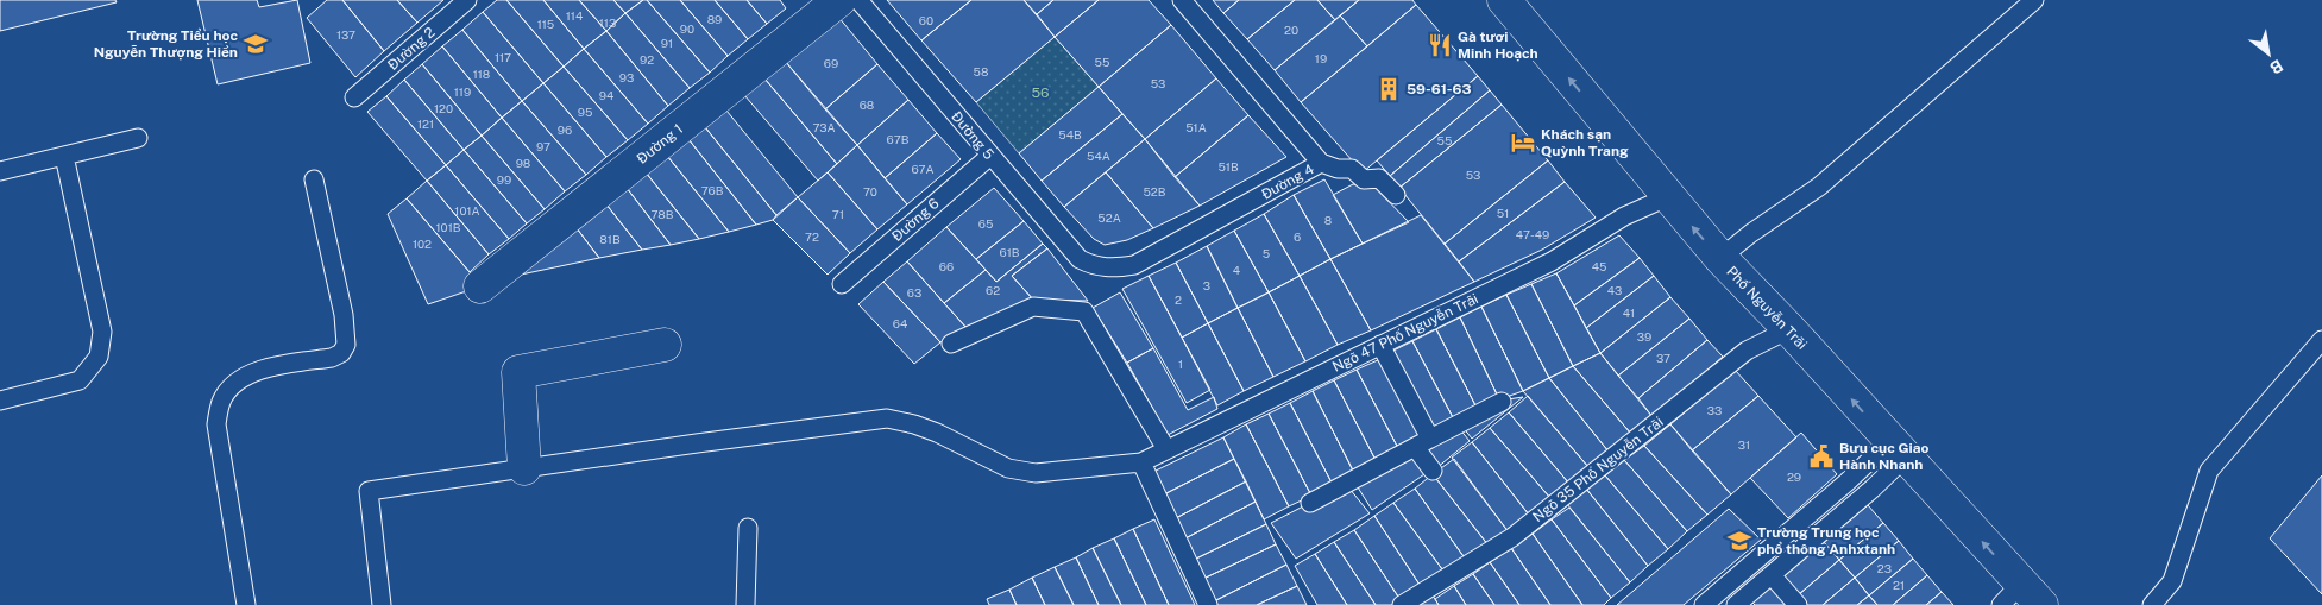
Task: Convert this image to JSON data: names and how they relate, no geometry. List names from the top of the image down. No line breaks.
{"streets":{"main road":["Đường 1","Phố Nguyễn Trãi"],"lane":["Đường 2","Đường 5","Đường 4","Đường 6","Ngõ 47 Phố Nguyễn Trãi","Ngõ 35 Phố Nguyễn Trãi"]},"crossings":[["Đường 5","Đường 4"],["Đường 5","Đường 6"],["Phố Nguyễn Trãi","Ngõ 47 Phố Nguyễn Trãi"],["Phố Nguyễn Trãi","Ngõ 35 Phố Nguyễn Trãi"]],"one_way":["Phố Nguyễn Trãi"],"parks":["56"],"places":{"school or university":["Trường Tiểu học Nguyễn Thượng Hiền","Trường Trung học phổ thông Anhxtanh"],"restaurant":["Gà tươi Minh Hoạch"],"building":["59-61-63"],"hotel":["Khách sạn Quỳnh Trang"],"public building":["Bưu cục Giao Hành Nhanh"]},"house_numbers":["114","89","60","113","115","90","20","137","91","117","19","92","55","69","58","118","93","53","119","94","68","120","95","121","73A","51A","96","54B","67B","55","97","54A","98","51B","67A","53","99","76B","70","52B","101A","51","78B","71","52A","8","65","101B","47-49","72","6","81B","102","61B","5","66","45","4","3","62","43","63","2","41","64","39","37","1","33","31","29","23","21"],"north":"bottom right"}
